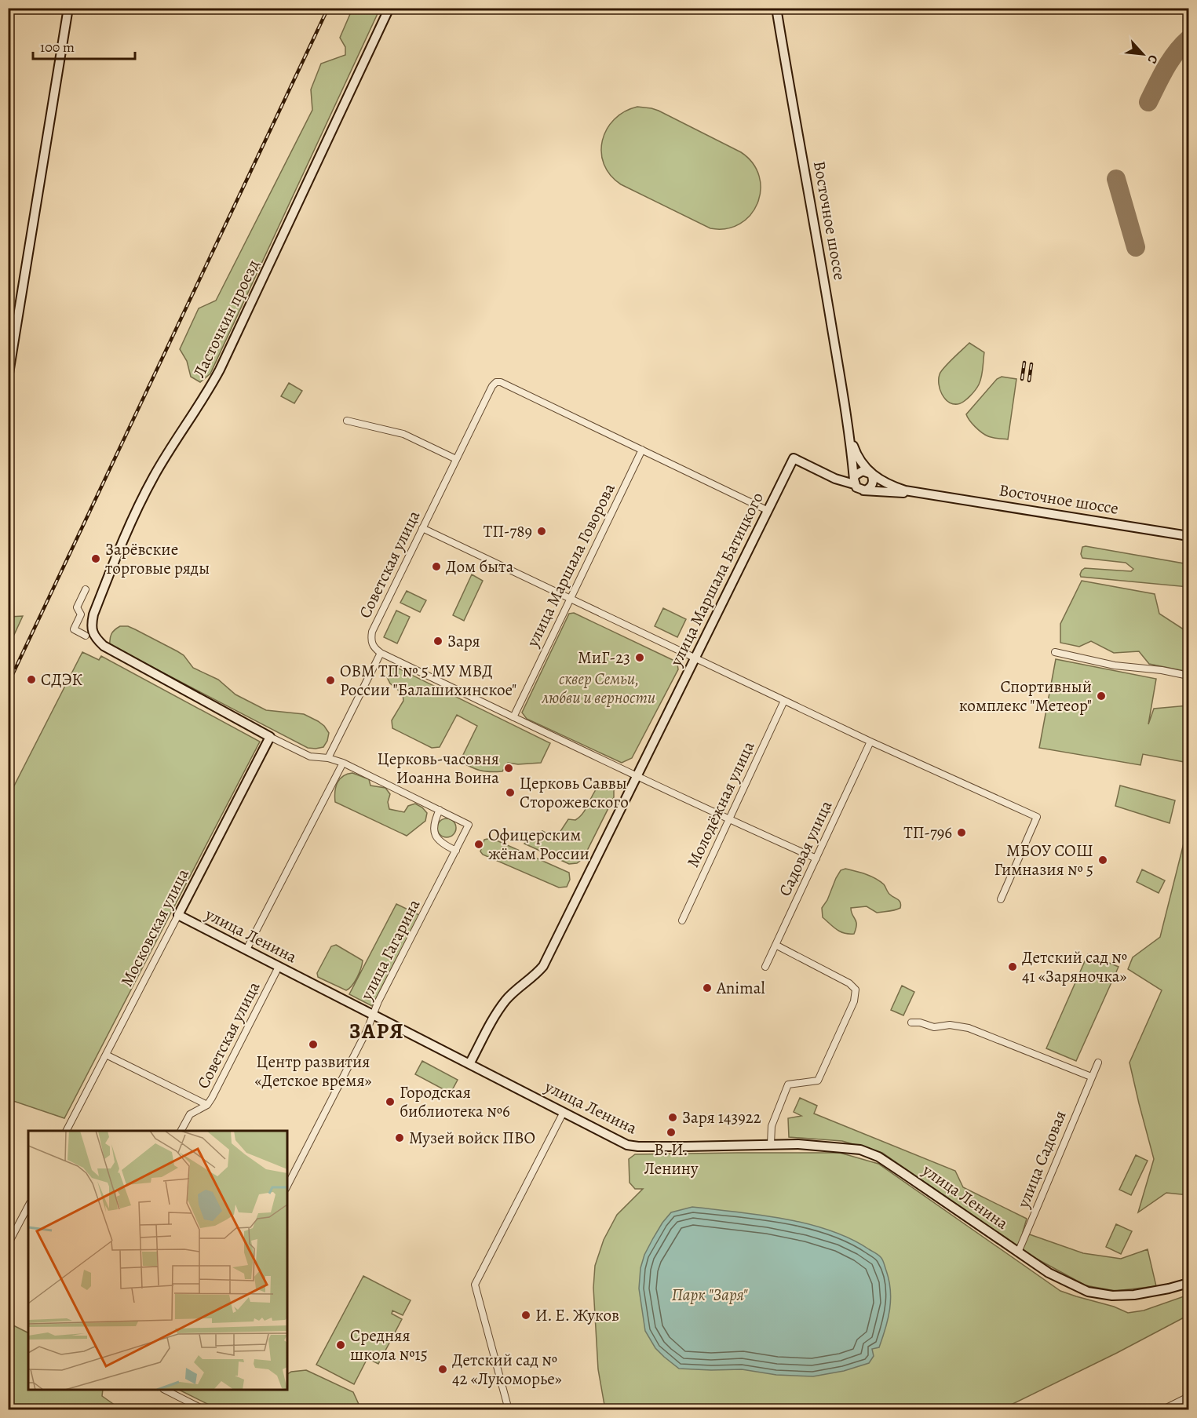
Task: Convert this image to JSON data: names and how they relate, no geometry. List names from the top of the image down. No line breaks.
{"streets":{"street":["Восточное шоссе","Ласточкин проезд","Советская улица","улица Маршала Говорова","улица Маршала Батицкого","Молодёжная улица","Садовая улица","Московская улица","улица Ленина","улица Гагарина","улица Садовая"]},"crossings":[["Восточное шоссе","улица Маршала Батицкого"],["Ласточкин проезд","Московская улица"],["Советская улица","улица Маршала Говорова"],["Советская улица","улица Ленина"],["улица Маршала Батицкого","улица Ленина"],["Московская улица","улица Ленина"],["улица Ленина","улица Гагарина"],["улица Ленина","улица Садовая"]],"districts":["ЗАРЯ"],"parks":["сквер Семьи, любви и верности","Парк \"Заря\""],"places":["ТП-789","Зарёвские торговые ряды","Дом быта","Заря","МиГ-23","СДЭК","ОВМ ТП № 5 МУ МВД России \"Балашихинское\"","Спортивный комплекс \"Метеор\"","Церковь-часовня Иоанна Воина","Церковь Саввы Сторожевского","ТП-796","Офицерским жёнам России","МБОУ СОШ Гимназия № 5","Детский сад № 41 «Заряночка»","Animal","Центр развития «Детское время»","Городская библиотека №6","Заря 143922","В. И. Ленину","Музей войск ПВО","И. Е. Жуков","Средняя школа №15","Детский сад № 42 «Лукоморье»"],"scale_bar":"100 m","north":"bottom right"}
